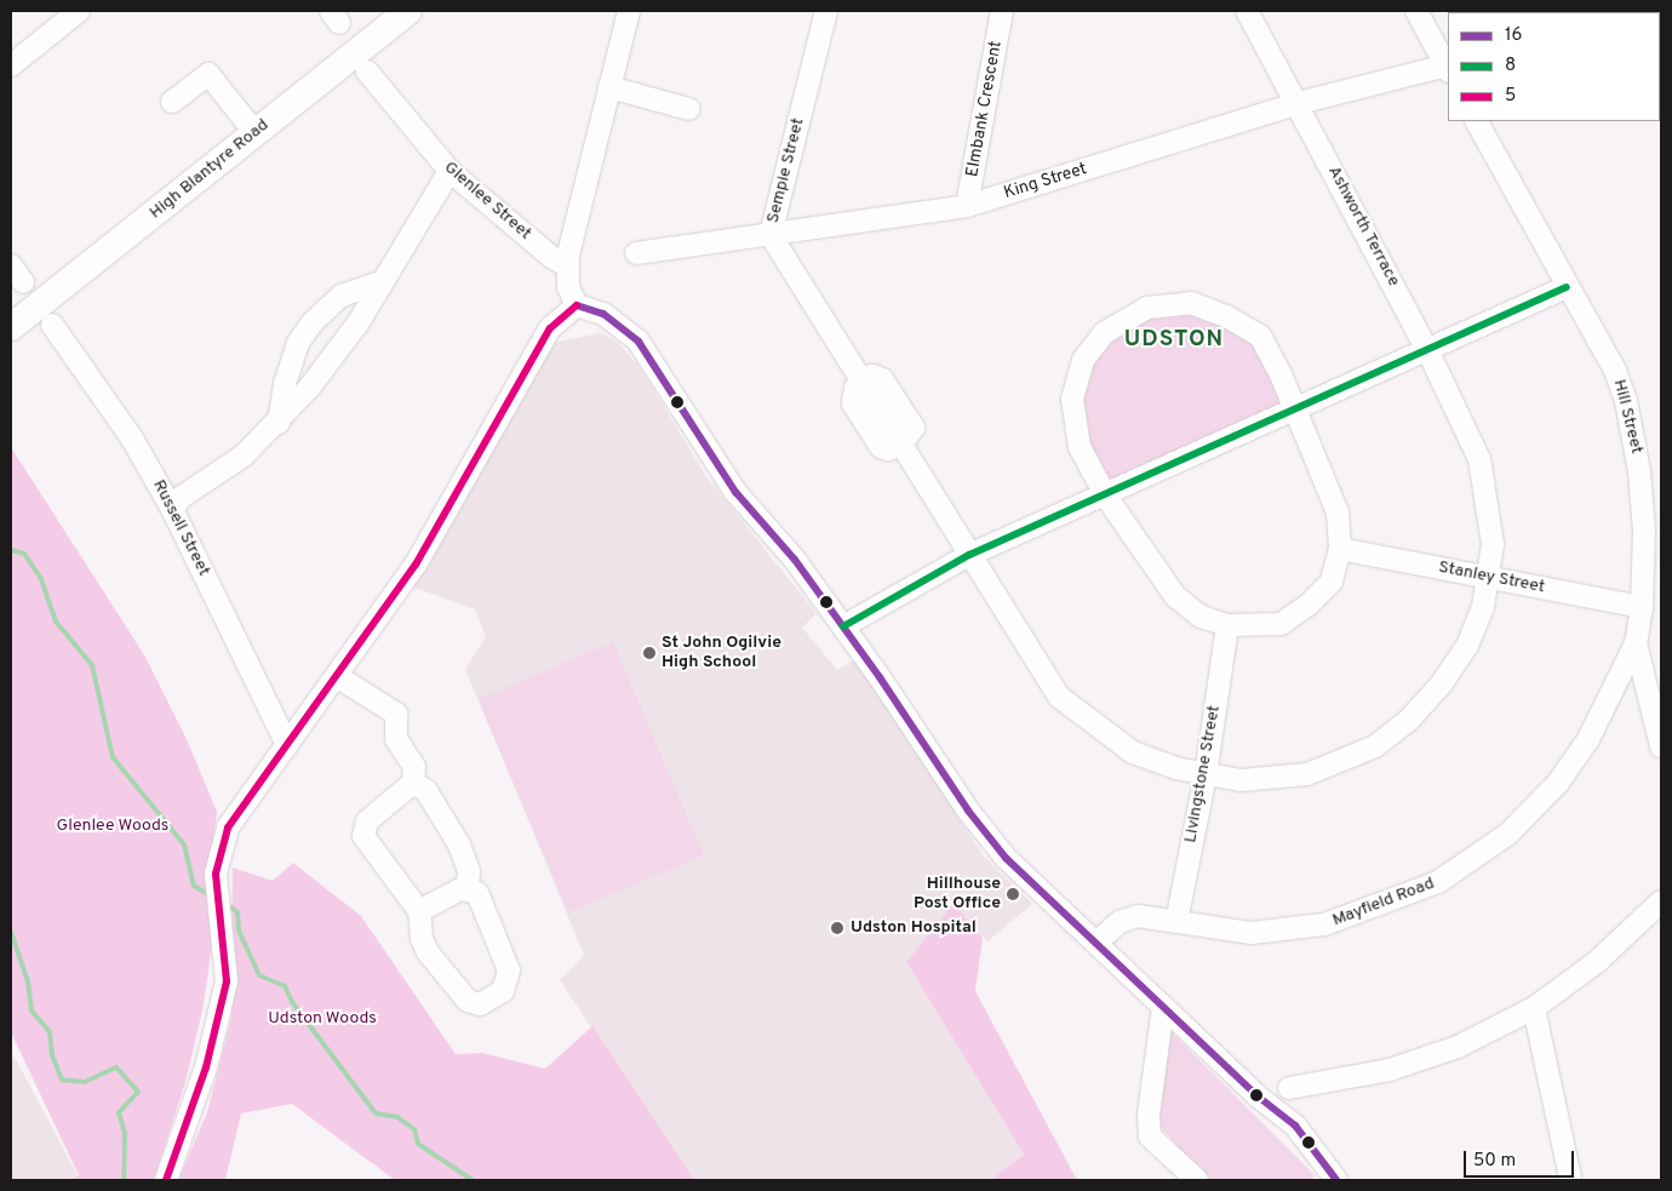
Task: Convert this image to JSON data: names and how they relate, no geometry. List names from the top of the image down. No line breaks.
{"streets":{"main road":["High Blantyre Road"],"street":["Elmbank Crescent","Sempie Street","King Street","Glenlee Street","Ashworth Terrace","Hill Street","Russell Street","Stanley Street","Livingstone Street","Mayfield Road"]},"crossings":[["Elmbank Crescent","King Street"],["Sempie Street","King Street"],["Sempie Street","Ashworth Terrace"],["Sempie Street","Livingstone Street"],["King Street","Ashworth Terrace"],["Ashworth Terrace","Stanley Street"],["Ashworth Terrace","Livingstone Street"],["Hill Street","Stanley Street"],["Hill Street","Mayfield Road"],["Livingstone Street","Mayfield Road"]],"districts":["UDSTON"],"parks":["Glenlee Woods","Udston Woods"],"places":["St John Ogilvie High School","Hillhouse Post Office","Udston Hospital"],"lines":["transit line 8","transit line 16","transit line 5"],"legend":["16","8","5"],"scale_bar":"50 m"}
